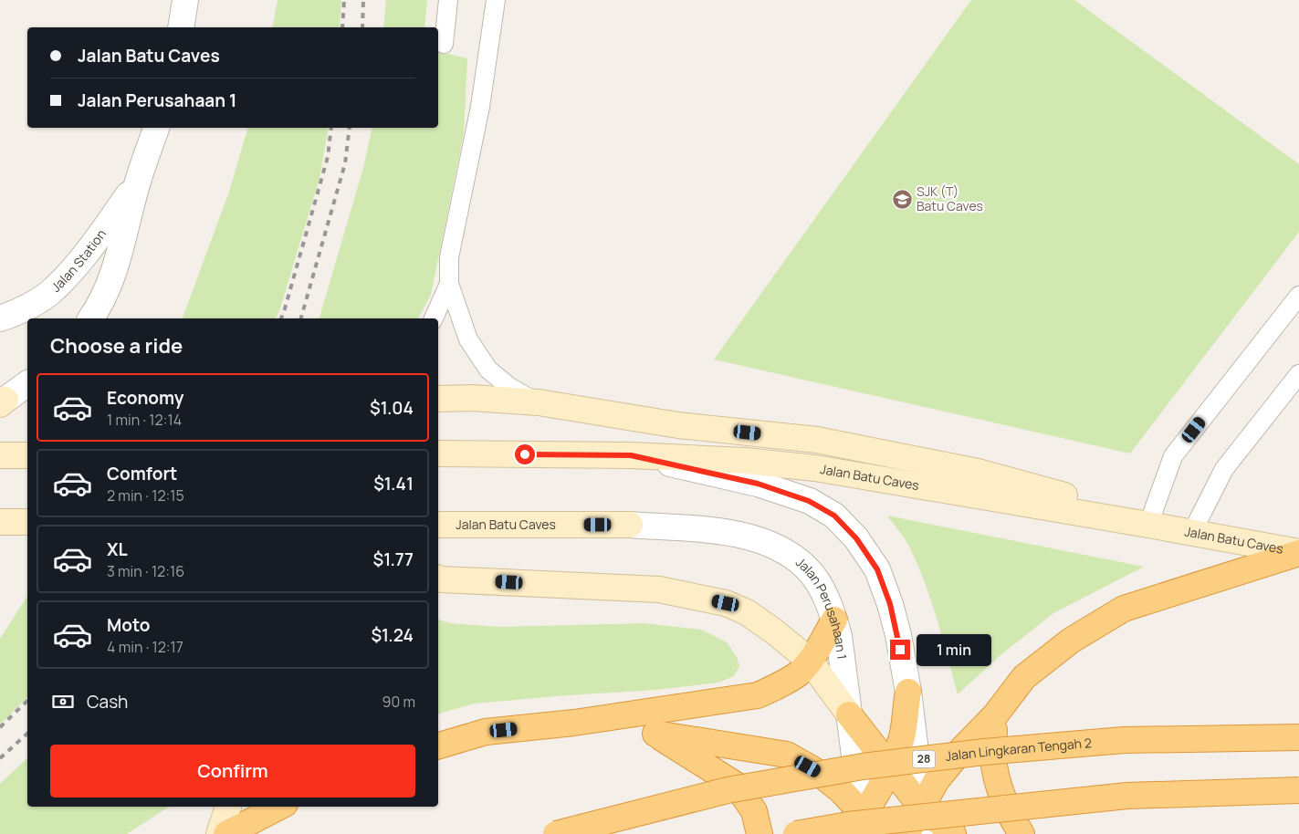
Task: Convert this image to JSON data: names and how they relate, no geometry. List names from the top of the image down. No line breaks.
{"streets":{"highway":["Jalan Lingkaran Tengah 2","28"],"main road":["Jalan Batu Caves"],"street":["Jalan Station","Jalan Perusahaan 1"]},"crossings":[["Jalan Batu Caves","Jalan Perusahaan 1"]],"places":{"school or university":["SJK (T) Batu Caves"]},"page":{"banner":["Jalan Batu Caves","Jalan Perusahaan 1"],"heading":"Choose a ride","list":[{"name":"Economy","note":"1 min · 12:14","value":"$1.04"},{"name":"Comfort","note":"2 min · 12:15","value":"$1.41"},{"name":"XL","note":"3 min · 12:16","value":"$1.77"},{"name":"Moto","note":"4 min · 12:17","value":"$1.24"}],"bubble":"1 min","pay":["Cash","90 m"],"buttons":"Confirm"}}
